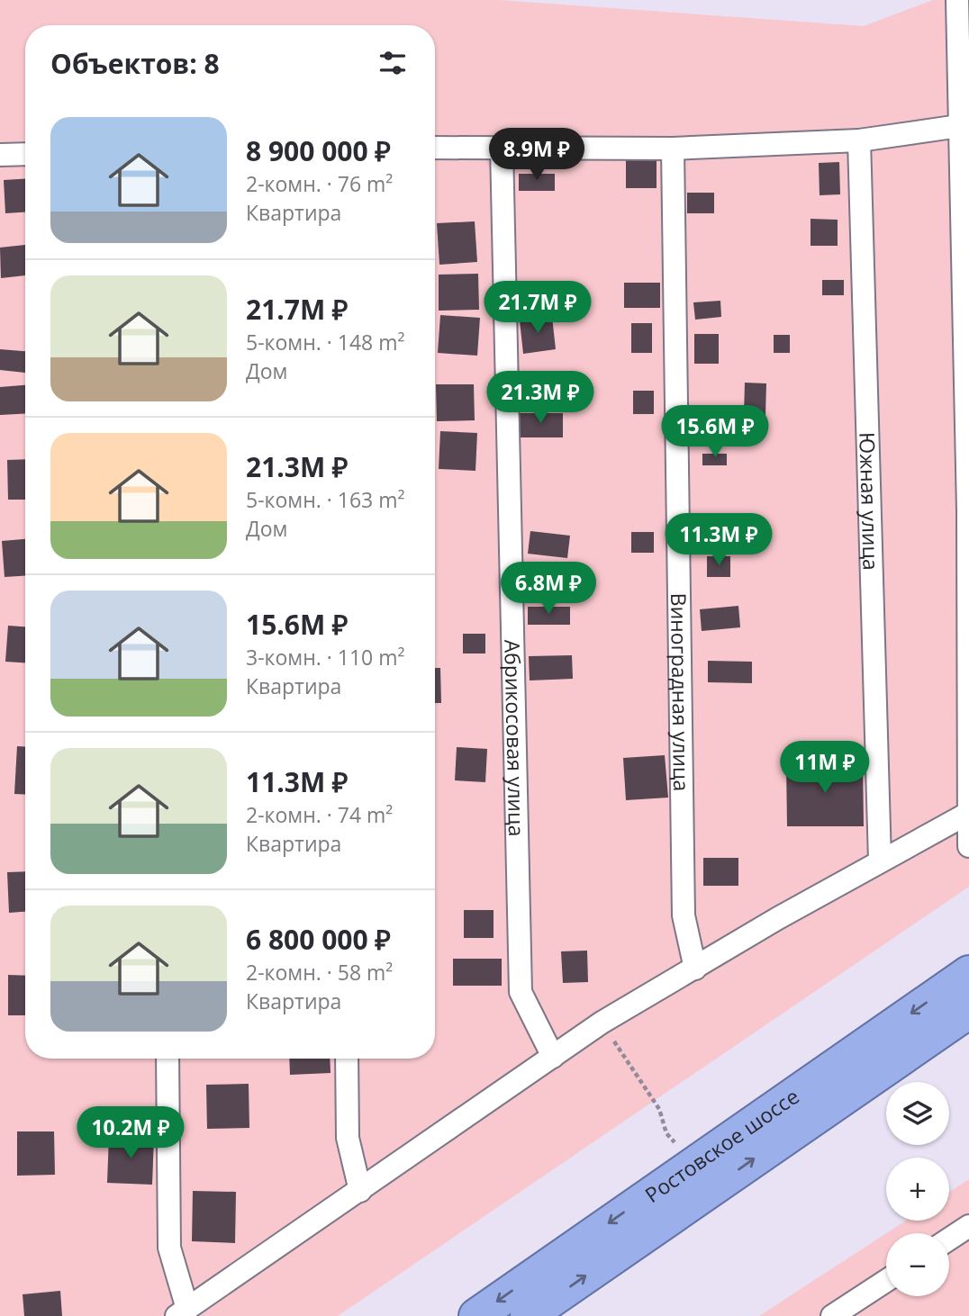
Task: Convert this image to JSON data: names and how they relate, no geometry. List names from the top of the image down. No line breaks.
{"streets":{"highway":["Ростовское шоссе"],"street":["Южная улица","Виноградная улица","Абрикосовая улица"]},"page":{"heading":"Объектов: 8","list":[{"name":"8 900 000 ₽","note":"2-комн. · 76 m² · Квартира"},{"name":"21.7M ₽","note":"5-комн. · 148 m² · Дом"},{"name":"21.3M ₽","note":"5-комн. · 163 m² · Дом"},{"name":"15.6M ₽","note":"3-комн. · 110 m² · Квартира"},{"name":"11.3M ₽","note":"2-комн. · 74 m² · Квартира"},{"name":"6 800 000 ₽","note":"2-комн. · 58 m² · Квартира"}],"price":["8.9M ₽","21.7M ₽","21.3M ₽","15.6M ₽","11.3M ₽","6.8M ₽","11M ₽","10.2M ₽"],"map_buttons":["+","−"]}}
